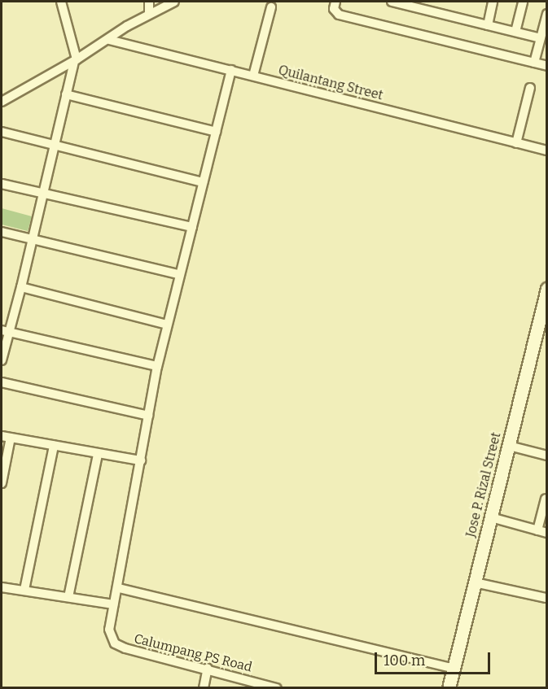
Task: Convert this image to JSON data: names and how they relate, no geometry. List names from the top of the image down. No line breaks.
{"streets":{"street":["Quilantang Street","Jose P. Rizal Street","Calumpang PS Road"]},"scale_bar":"100 m"}
